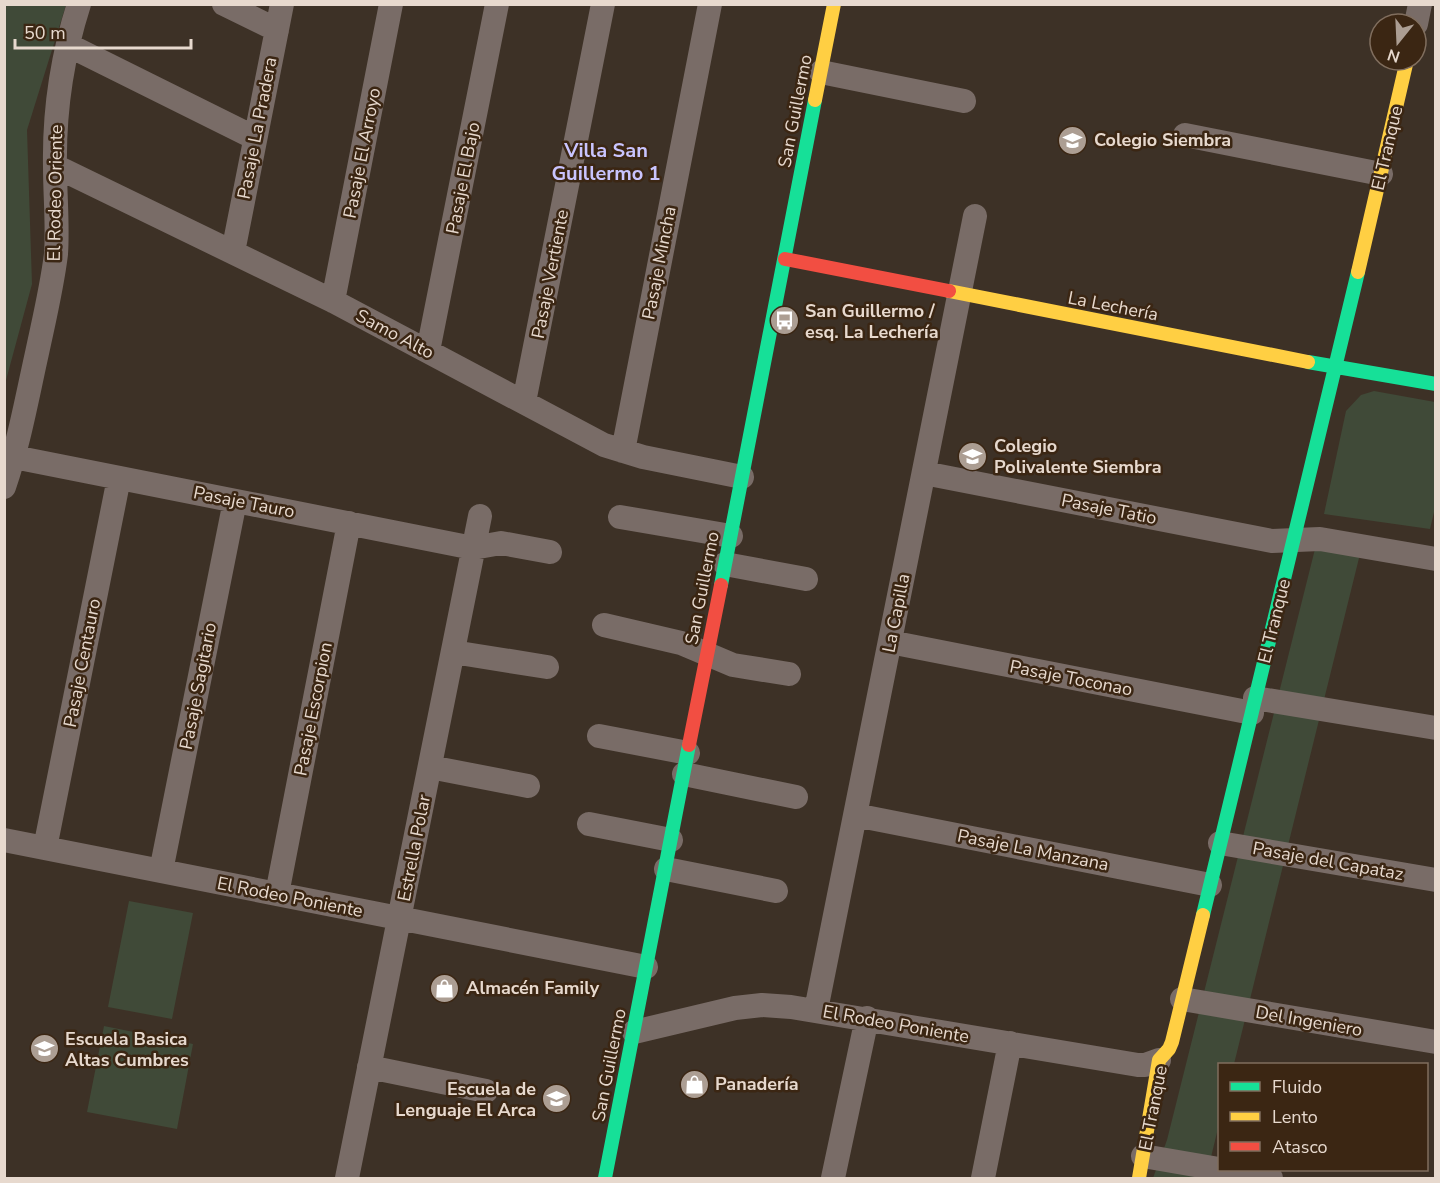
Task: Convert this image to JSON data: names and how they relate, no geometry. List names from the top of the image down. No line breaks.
{"streets":{"street":["San Guillermo","Pasaje La Pradera","El Tranque","Pasaje El Arroyo","Pasaje El Bajo","El Rodeo Oriente","Pasaje Mincha","Pasaje Vertiente","La Lechería","Samo Alto","Pasaje Tauro","Pasaje Tatio","La Capilla","Pasaje Centauro","Pasaje Toconao","Pasaje Sagitario","Pasaje Escorpion","Estrella Polar","Pasaje La Manzana","Pasaje del Capataz","El Rodeo Poniente","Del Ingeniero"]},"crossings":[["San Guillermo","La Lechería"],["San Guillermo","Samo Alto"],["San Guillermo","El Rodeo Poniente"],["Pasaje La Pradera","Samo Alto"],["El Tranque","La Lechería"],["El Tranque","Pasaje Tatio"],["El Tranque","Pasaje Toconao"],["El Tranque","Pasaje La Manzana"],["El Tranque","Pasaje del Capataz"],["El Tranque","El Rodeo Poniente"],["El Tranque","Del Ingeniero"],["Pasaje El Arroyo","Samo Alto"],["Pasaje El Bajo","Samo Alto"],["El Rodeo Oriente","Samo Alto"],["El Rodeo Oriente","Pasaje Tauro"],["Pasaje Mincha","Samo Alto"],["Pasaje Vertiente","Samo Alto"],["La Lechería","La Capilla"],["Pasaje Tauro","Pasaje Centauro"],["Pasaje Tauro","Pasaje Sagitario"],["Pasaje Tauro","Pasaje Escorpion"],["Pasaje Tauro","Estrella Polar"],["Pasaje Tatio","La Capilla"],["La Capilla","Pasaje Toconao"],["La Capilla","Pasaje La Manzana"],["La Capilla","El Rodeo Poniente"],["Pasaje Centauro","El Rodeo Poniente"],["Pasaje Sagitario","El Rodeo Poniente"],["Pasaje Escorpion","El Rodeo Poniente"],["Estrella Polar","El Rodeo Poniente"]],"districts":["Villa San Guillermo 1"],"places":{"school or university":["Colegio Siembra","Colegio Polivalente Siembra","Escuela Basica Altas Cumbres","Escuela de Lenguaje El Arca"],"bus stop":["San Guillermo / esq. La Lechería"],"shop":["Almacén Family","Panadería"]},"legend":["Fluido","Lento","Atasco"],"scale_bar":"50 m","north":"bottom"}
